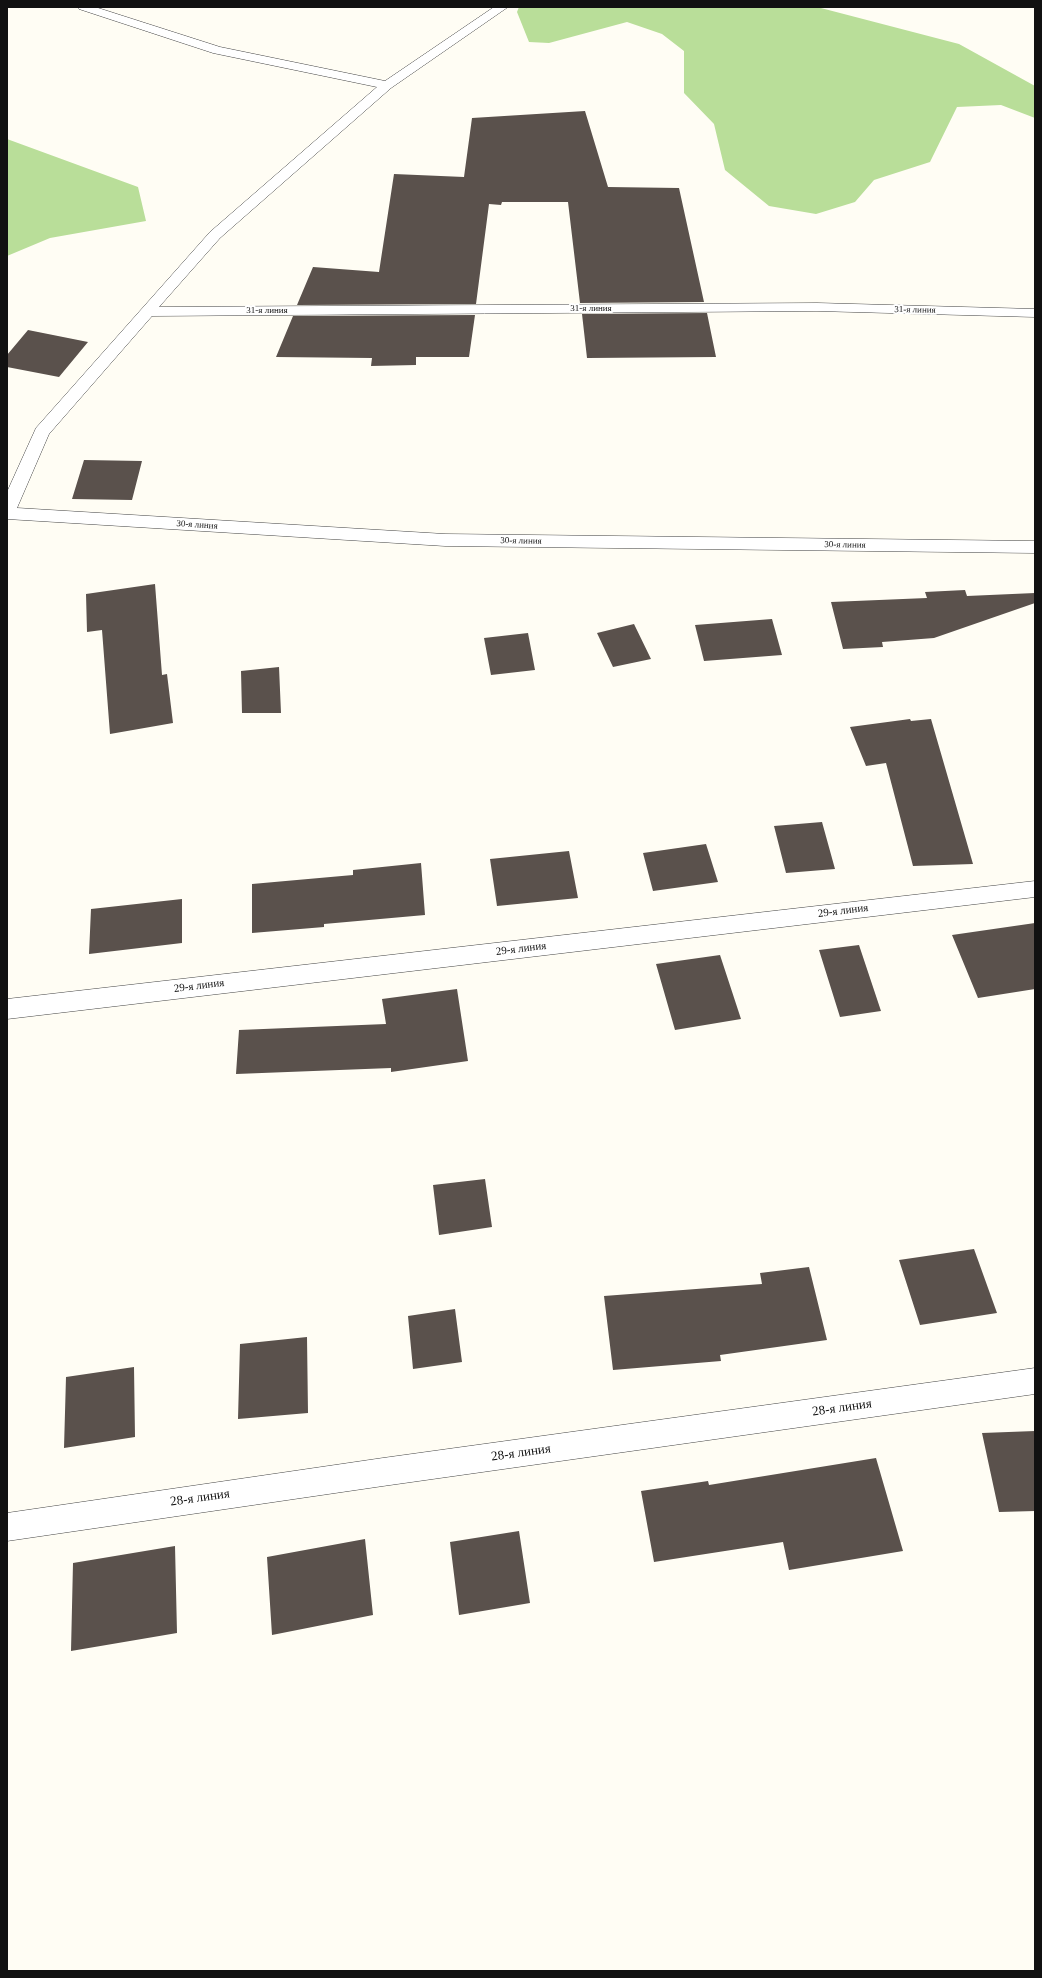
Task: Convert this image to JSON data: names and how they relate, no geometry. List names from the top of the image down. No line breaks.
{"streets":{"street":["31-я линия","30-я линия","29-я линия","28-я линия"]}}
